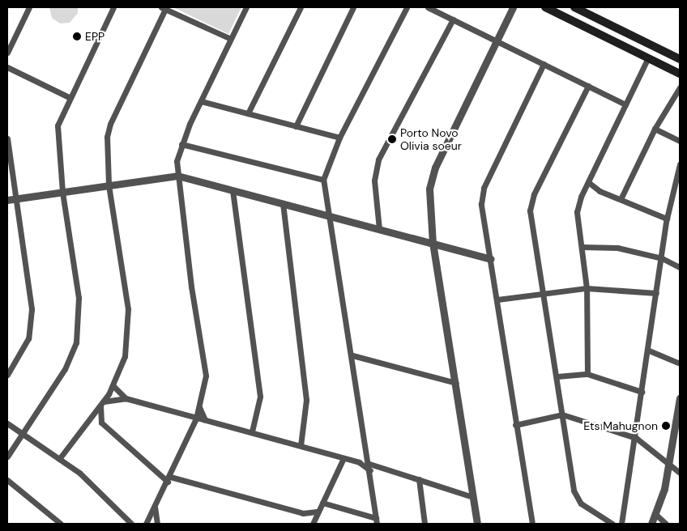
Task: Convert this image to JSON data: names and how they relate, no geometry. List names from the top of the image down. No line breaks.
{"places":["EPP","Porto Novo Olivia soeur","Ets Mahugnon"]}
